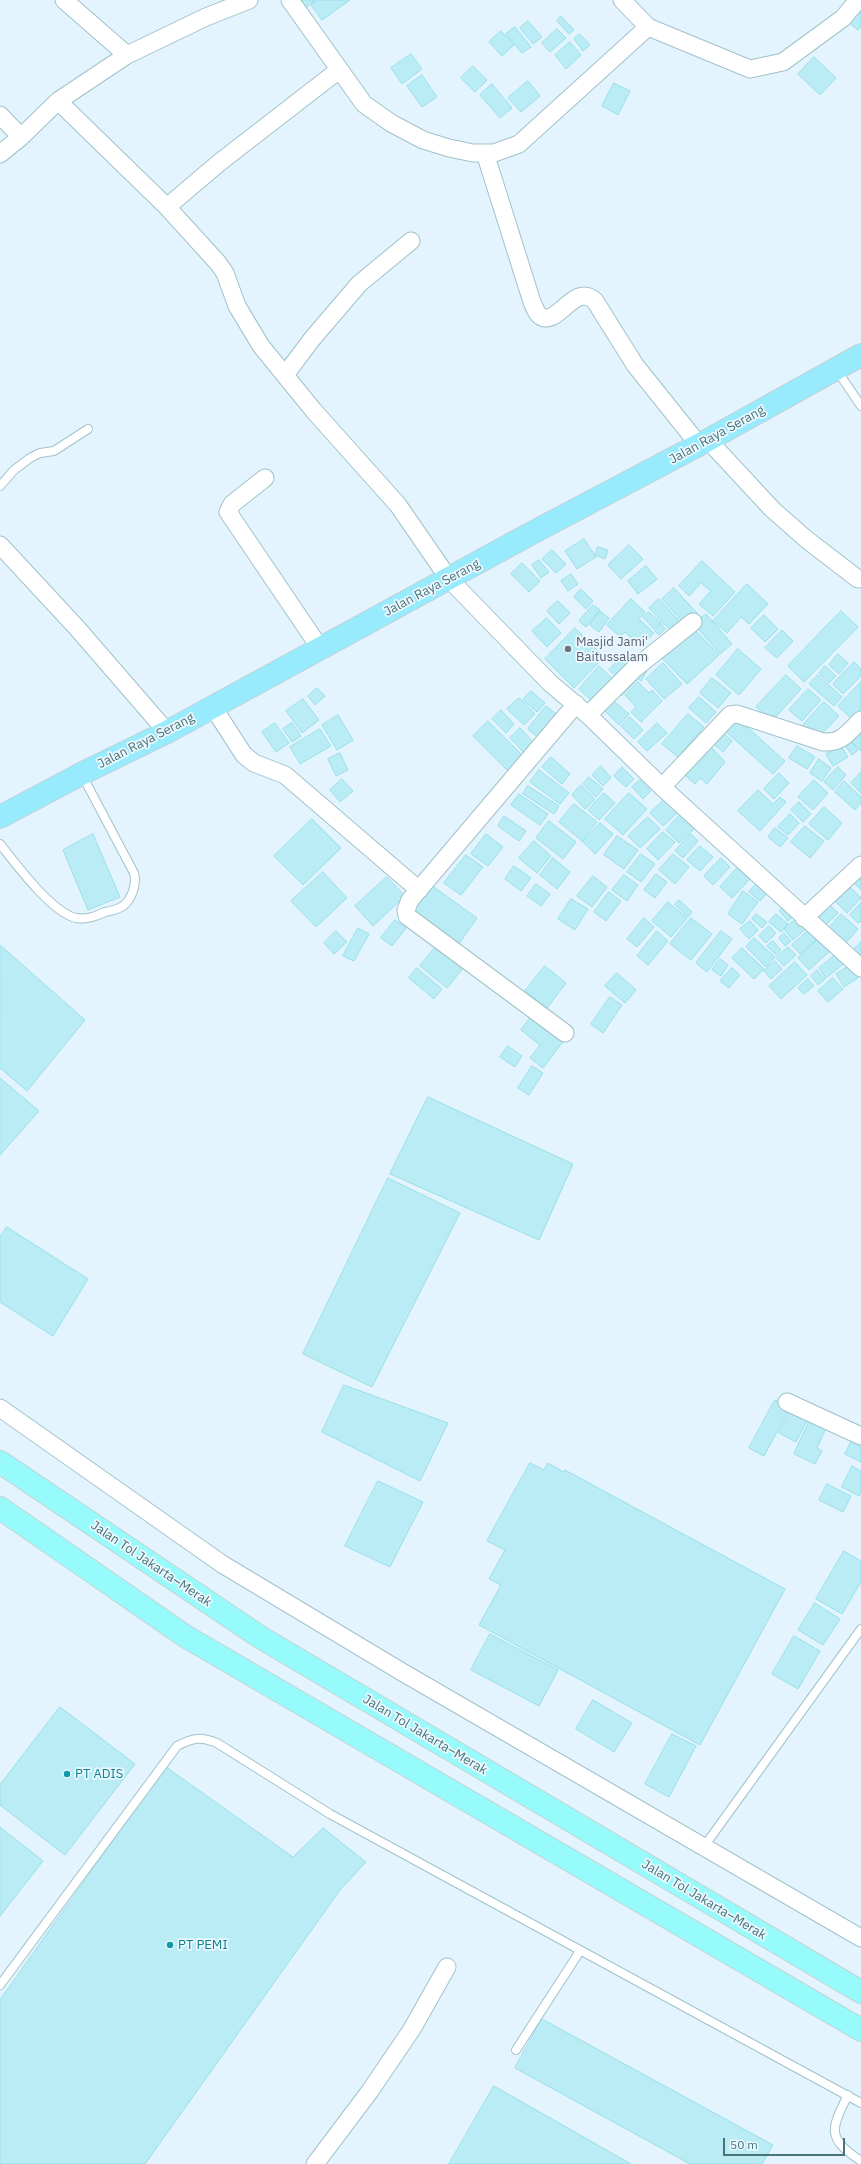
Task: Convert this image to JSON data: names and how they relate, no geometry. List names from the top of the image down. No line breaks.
{"streets":{"highway":["Jalan Raya Serang","Jalan Tol Jakarta–Merak"]},"places":["Masjid Jami' Baitussalam","PT ADIS","PT PEMI"],"scale_bar":"50 m"}
